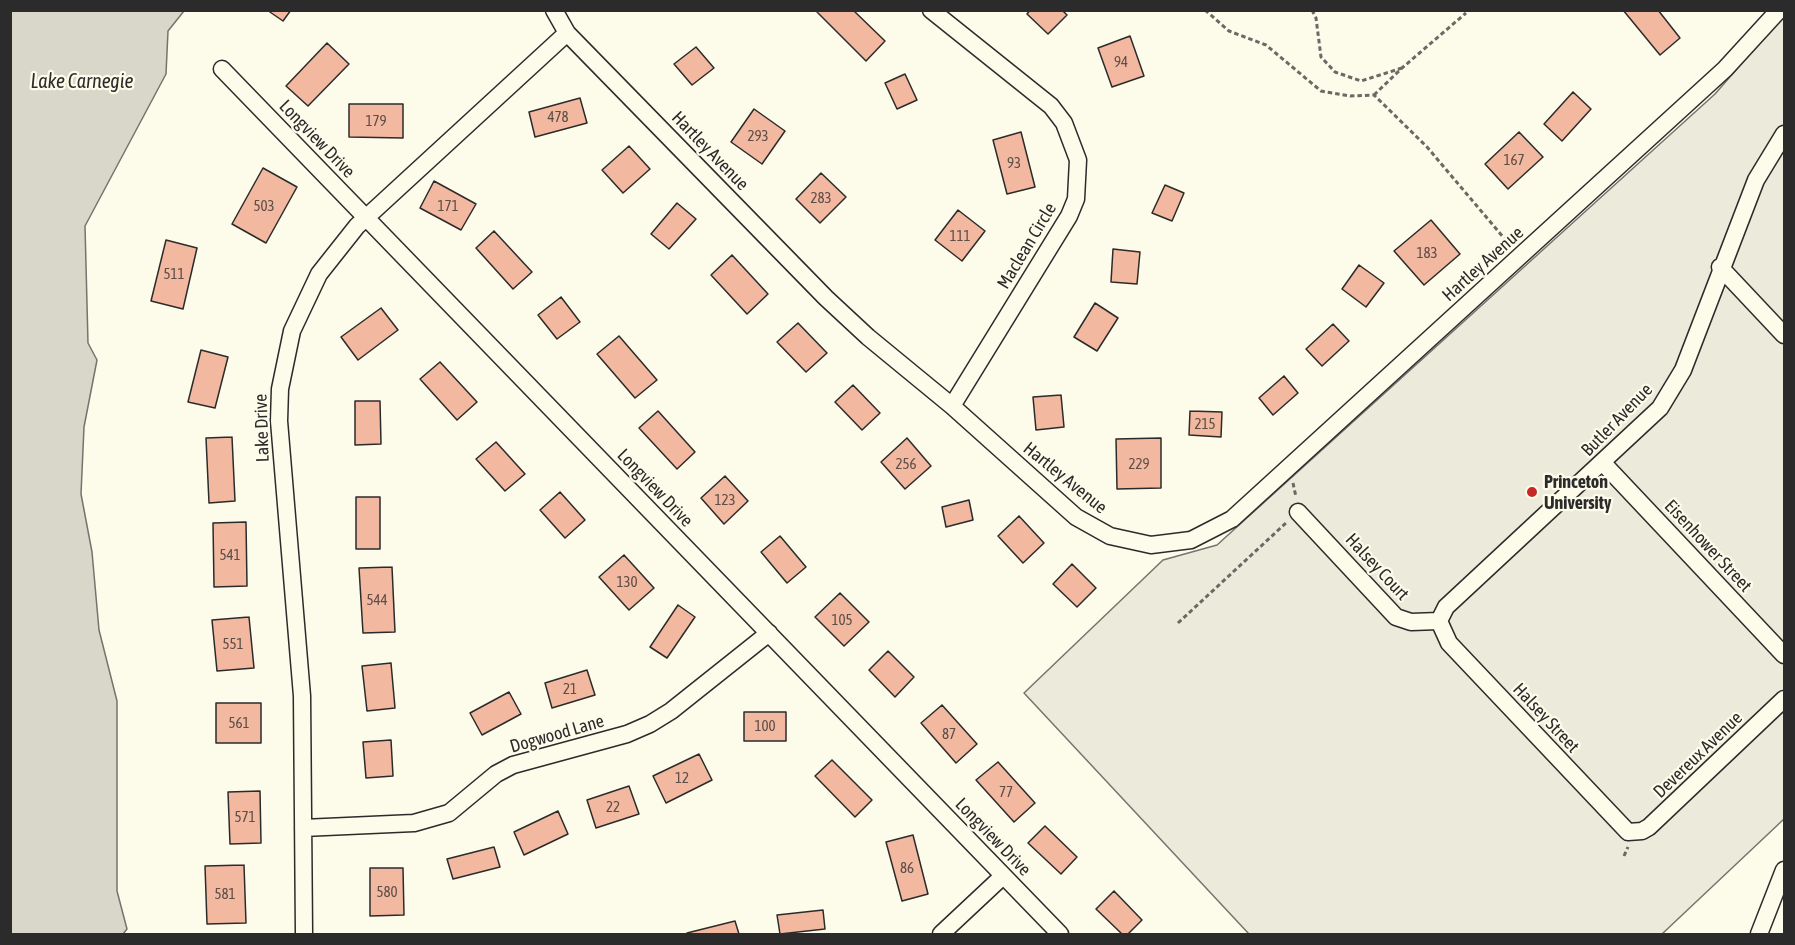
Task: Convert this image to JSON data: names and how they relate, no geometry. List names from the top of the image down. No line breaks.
{"streets":{"street":["Longview Drive","Hartley Avenue","Maclean Circle","Butler Avenue","Lake Drive","Eisenhower Street","Halsey Court","Halsey Street","Dogwood Lane","Devereux Avenue"]},"crossings":[["Longview Drive","Lake Drive"],["Longview Drive","Dogwood Lane"],["Hartley Avenue","Maclean Circle"],["Hartley Avenue","Lake Drive"],["Butler Avenue","Eisenhower Street"],["Butler Avenue","Halsey Court"],["Butler Avenue","Halsey Street"],["Lake Drive","Dogwood Lane"],["Halsey Court","Halsey Street"],["Halsey Street","Devereux Avenue"]],"water":["Lake Carnegie"],"places":["Princeton University"],"house_numbers":["94","478","179","293","167","93","283","503","171","111","183","511","215","256","229","123","541","130","544","105","551","21","561","100","87","12","77","22","571","86","580","581"]}
